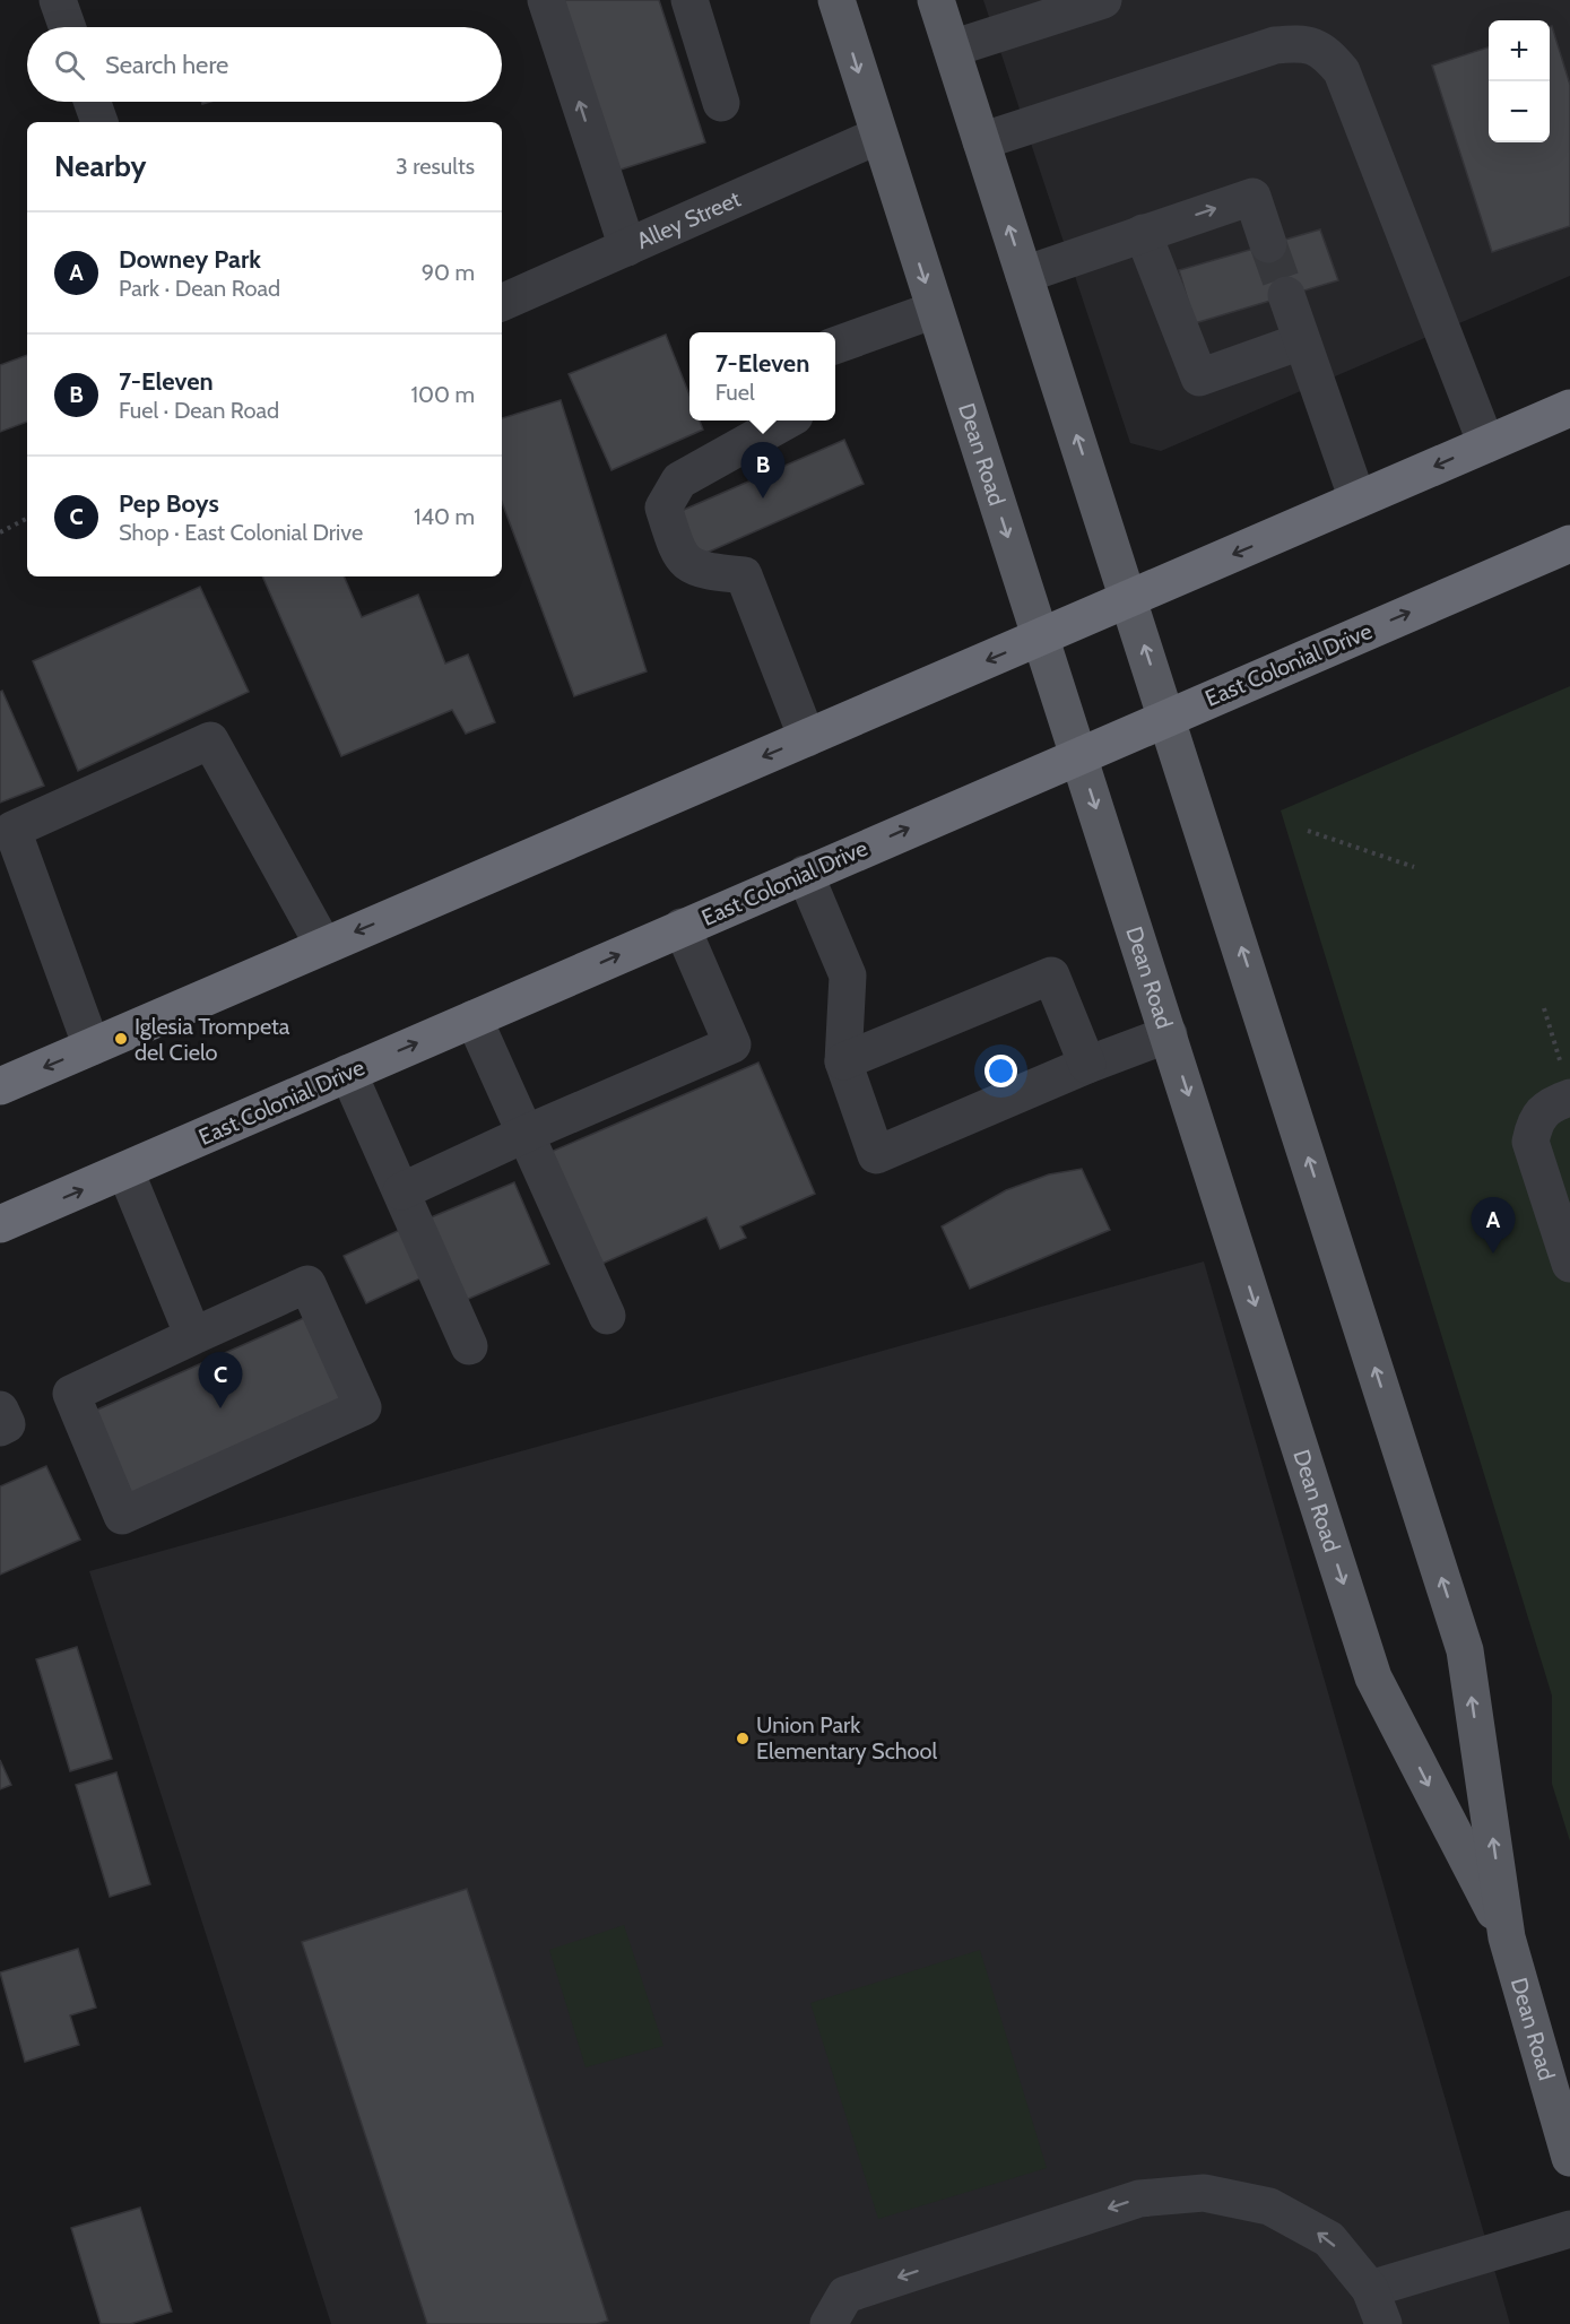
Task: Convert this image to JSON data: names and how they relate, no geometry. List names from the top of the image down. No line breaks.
{"streets":{"highway":["East Colonial Drive"],"main road":["Dean Road"],"street":["Alley Street"]},"crossings":[["Alley Street","Dean Road"],["Dean Road","East Colonial Drive"]],"places":["Iglesia Trompeta del Cielo","Union Park Elementary School"],"page":{"map_buttons":["+","−"],"search":"Search here","heading":["Nearby","3 results"],"list":[{"mark":"A","name":"Downey Park","note":"Park · Dean Road","value":"90 m"},{"mark":"B","name":"7-Eleven","note":"Fuel · Dean Road","value":"100 m"},{"mark":"C","name":"Pep Boys","note":"Shop · East Colonial Drive","value":"140 m"}],"popup":["7-Eleven","Fuel"],"pins":["B","A","C"]}}
